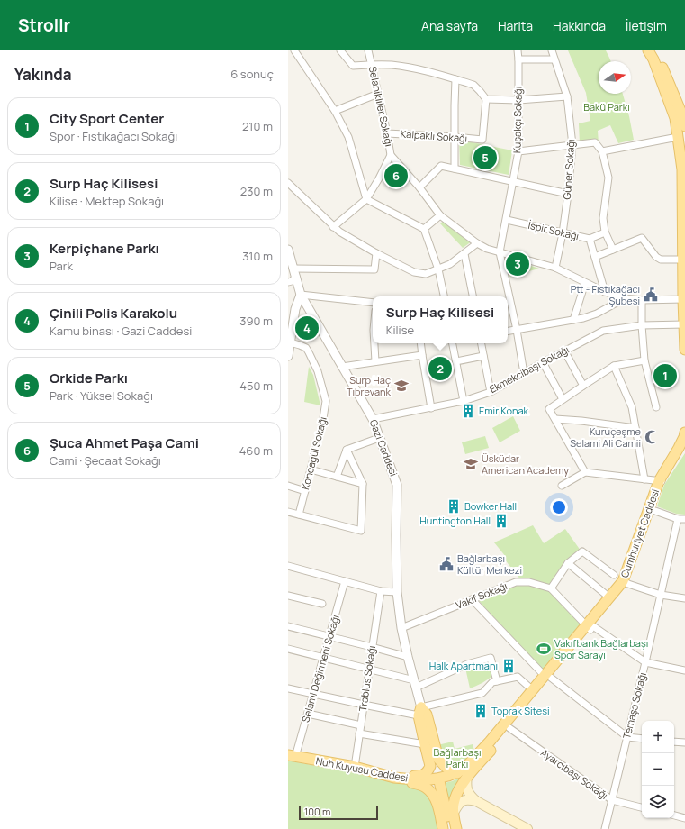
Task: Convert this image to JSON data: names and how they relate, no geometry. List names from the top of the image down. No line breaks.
{"streets":{"main road":["Cumhuriyet Caddesi","Nuh Kuyusu Caddesi"],"street":["Selanikliler Sokağı","Kuşakçı Sokağı","Kalpaklı Sokağı","Güner Sokağı","İspir Sokağı","Ekmekcibaşı Sokağı","Gazi Caddesi","Koncagül Sokağı","Vakıf Sokağı","Selami Değirmeni Sokağı","Trablus Sokağı","Temaşa Sokağı","Ayarcıbaşı Sokağı"]},"crossings":[["Selanikliler Sokağı","Kalpaklı Sokağı"],["Kuşakçı Sokağı","İspir Sokağı"],["Güner Sokağı","İspir Sokağı"],["Ekmekcibaşı Sokağı","Gazi Caddesi"],["Gazi Caddesi","Vakıf Sokağı"],["Cumhuriyet Caddesi","Vakıf Sokağı"],["Cumhuriyet Caddesi","Nuh Kuyusu Caddesi"],["Cumhuriyet Caddesi","Ayarcıbaşı Sokağı"],["Vakıf Sokağı","Temaşa Sokağı"],["Selami Değirmeni Sokağı","Nuh Kuyusu Caddesi"],["Trablus Sokağı","Nuh Kuyusu Caddesi"],["Temaşa Sokağı","Ayarcıbaşı Sokağı"]],"parks":["Bakü Parkı","Bağlarbaşı Parkı"],"places":{"public building":["Ptt - Fıstıkağacı Şubesi","Bağlarbaşı Kültür Merkezi"],"school or university":["Surp Haç Tıbrevank","Üsküdar American Academy"],"building":["Emir Konak","Bowker Hall","Huntington Hall","Halk Apartmanı","Toprak Sitesi"],"mosque":["Kuruçeşme Selami Ali Camii"],"sports":["Vakıfbank Bağlarbaşı Spor Sarayı"]},"scale_bar":"100 m","north":"right","page":{"header":"Strollr","nav":["Ana sayfa","Harita","Hakkında","İletişim"],"heading":["Yakında","6 sonuç"],"list":[{"mark":"1","name":"City Sport Center","note":"Spor · Fıstıkağacı Sokağı","value":"210 m"},{"mark":"2","name":"Surp Haç Kilisesi","note":"Kilise · Mektep Sokağı","value":"230 m"},{"mark":"3","name":"Kerpiçhane Parkı","note":"Park","value":"310 m"},{"mark":"4","name":"Çinili Polis Karakolu","note":"Kamu binası · Gazi Caddesi","value":"390 m"},{"mark":"5","name":"Orkide Parkı","note":"Park · Yüksel Sokağı","value":"450 m"},{"mark":"6","name":"Şuca Ahmet Paşa Cami","note":"Cami · Şecaat Sokağı","value":"460 m"}],"pins":["5","6","3","4","2","1"],"popup":["Surp Haç Kilisesi","Kilise"],"map_buttons":["+","−"],"scale":"100 m"}}
